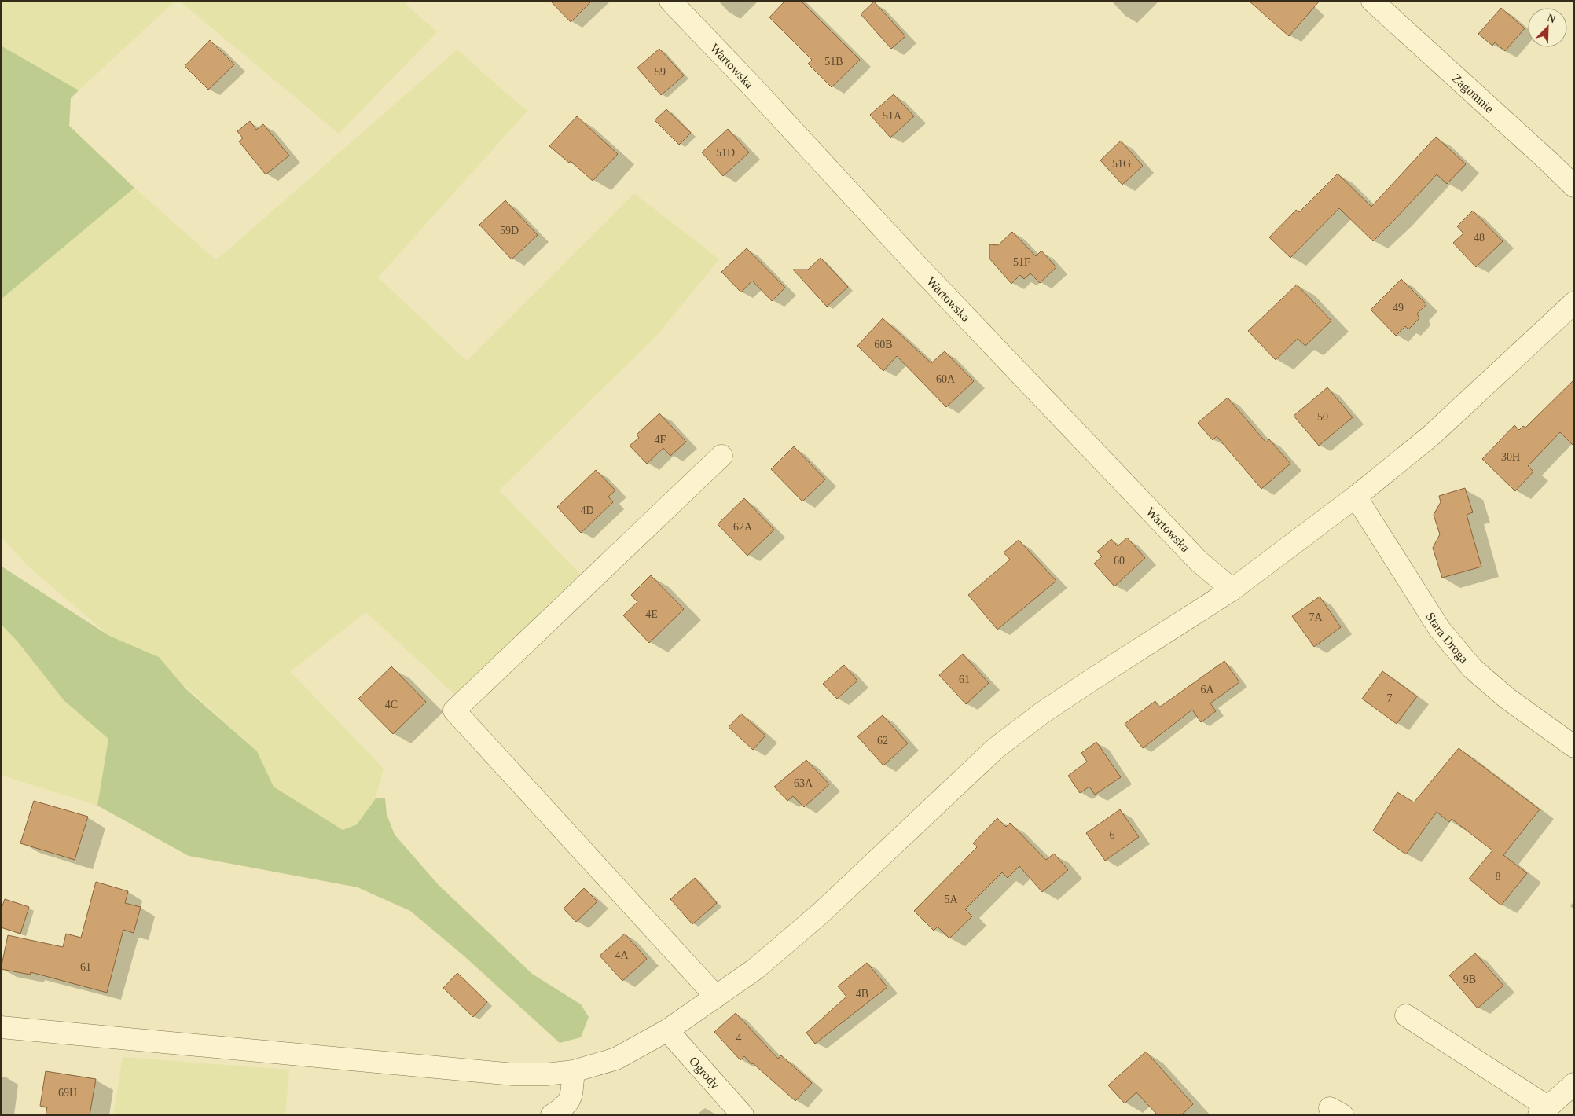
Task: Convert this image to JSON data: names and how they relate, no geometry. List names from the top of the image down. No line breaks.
{"streets":{"street":["Wartowska","Zagumnie","Stara Droga","Ogrody"]},"house_numbers":["51B","59","51A","51D","51G","59D","48","51F","49","60B","60A","50","4F","30H","4D","62A","60","4E","7A","61","6A","7","4C","62","63A","6","8","5A","4A","61","9B","4B","4","69H"],"north":"top right"}
